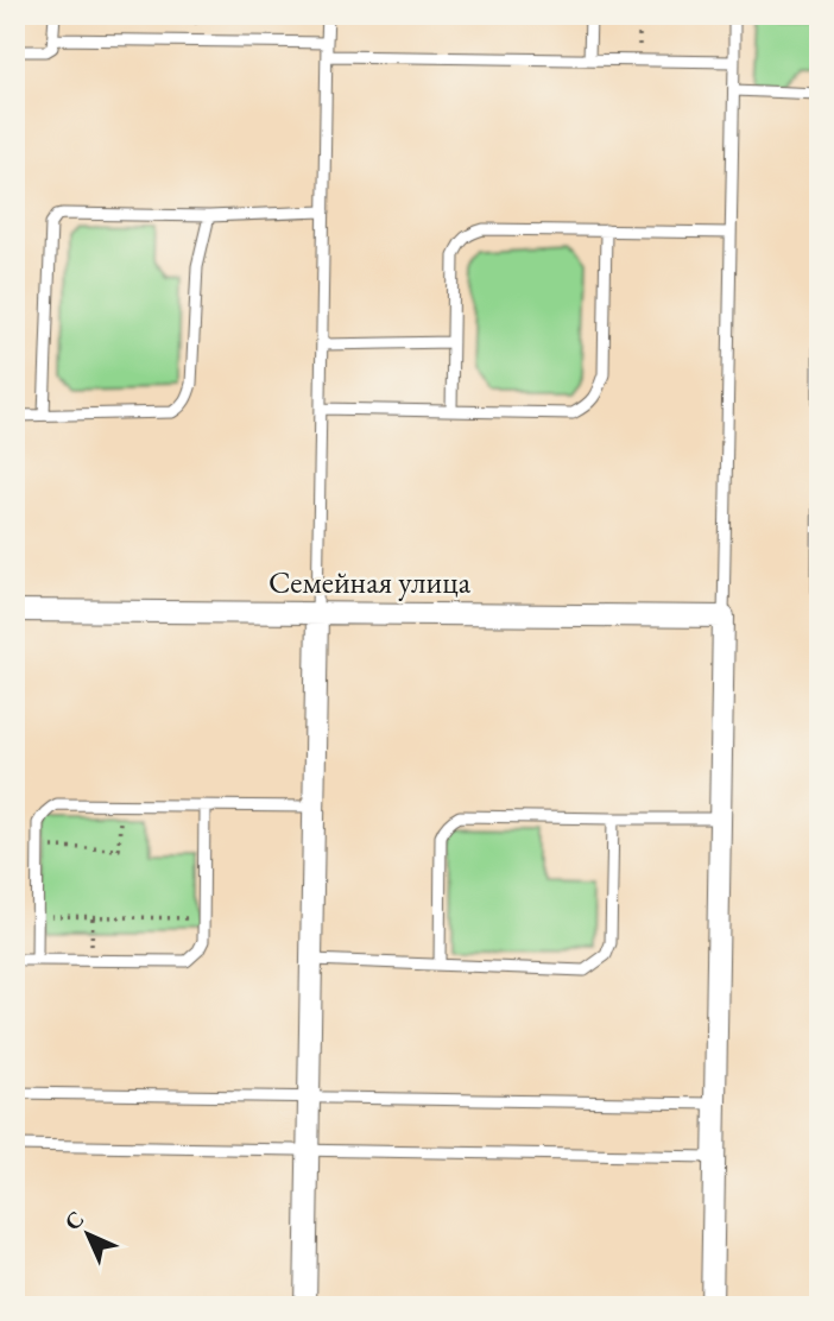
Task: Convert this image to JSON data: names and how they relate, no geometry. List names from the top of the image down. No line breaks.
{"streets":{"street":["Семейная улица"]},"north":"top left"}
